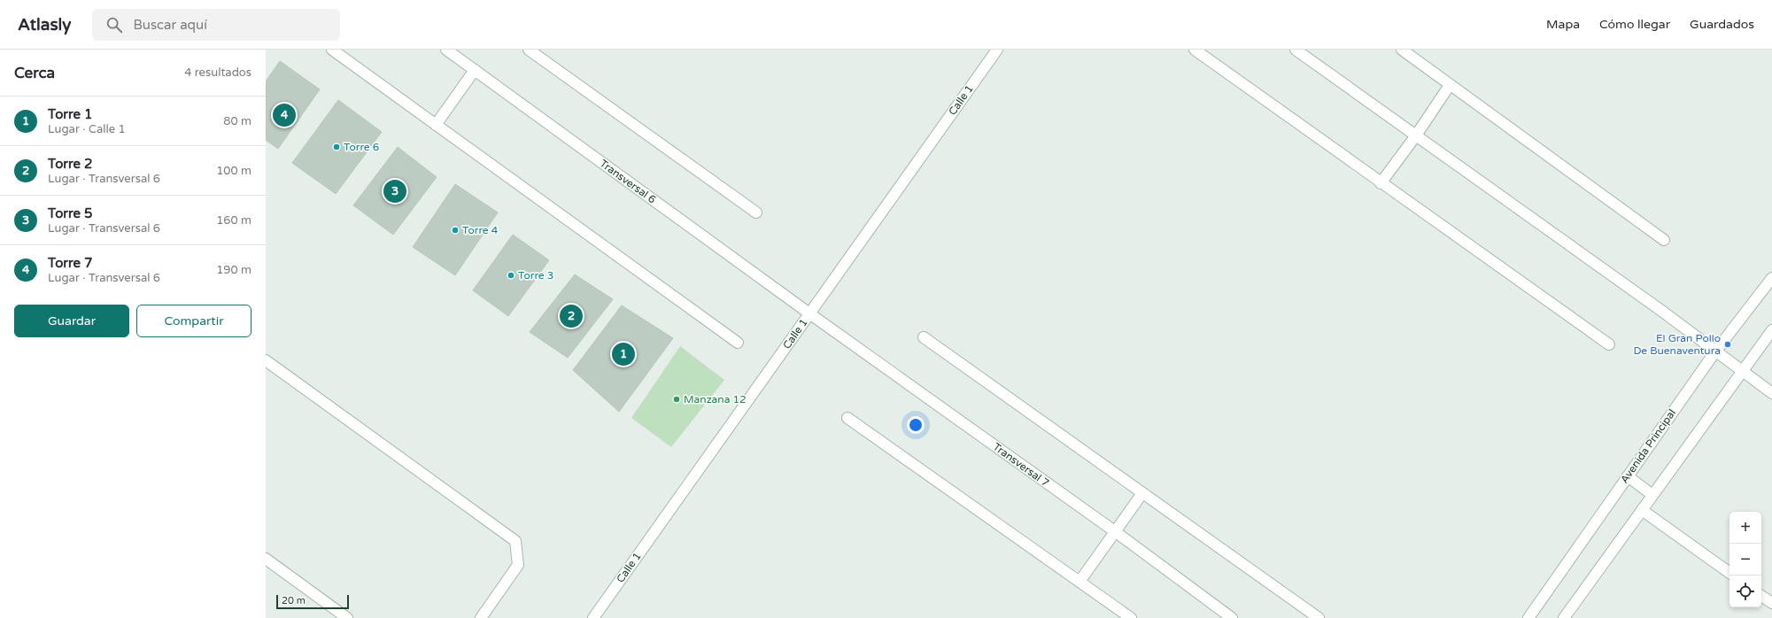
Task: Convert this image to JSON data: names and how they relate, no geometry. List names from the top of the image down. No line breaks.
{"streets":{"street":["Calle 1","Transversal 6","Avenida Principal","Transversal 7"]},"crossings":[["Calle 1","Transversal 6"],["Calle 1","Transversal 7"],["Transversal 6","Transversal 7"]],"places":["Torre 6","Torre 4","Torre 3","El Gran Pollo De Buenaventura","Manzana 12"],"scale_bar":"20 m","page":{"header":"Atlasly","search":"Buscar aquí","nav":["Mapa","Cómo llegar","Guardados"],"heading":["Cerca","4 resultados"],"list":[{"mark":"1","name":"Torre 1","note":"Lugar · Calle 1","value":"80 m"},{"mark":"2","name":"Torre 2","note":"Lugar · Transversal 6","value":"100 m"},{"mark":"3","name":"Torre 5","note":"Lugar · Transversal 6","value":"160 m"},{"mark":"4","name":"Torre 7","note":"Lugar · Transversal 6","value":"190 m"}],"pins":["4","3","2","1"],"buttons":["Guardar","Compartir"],"map_buttons":["+","−"],"scale":"20 m"}}
